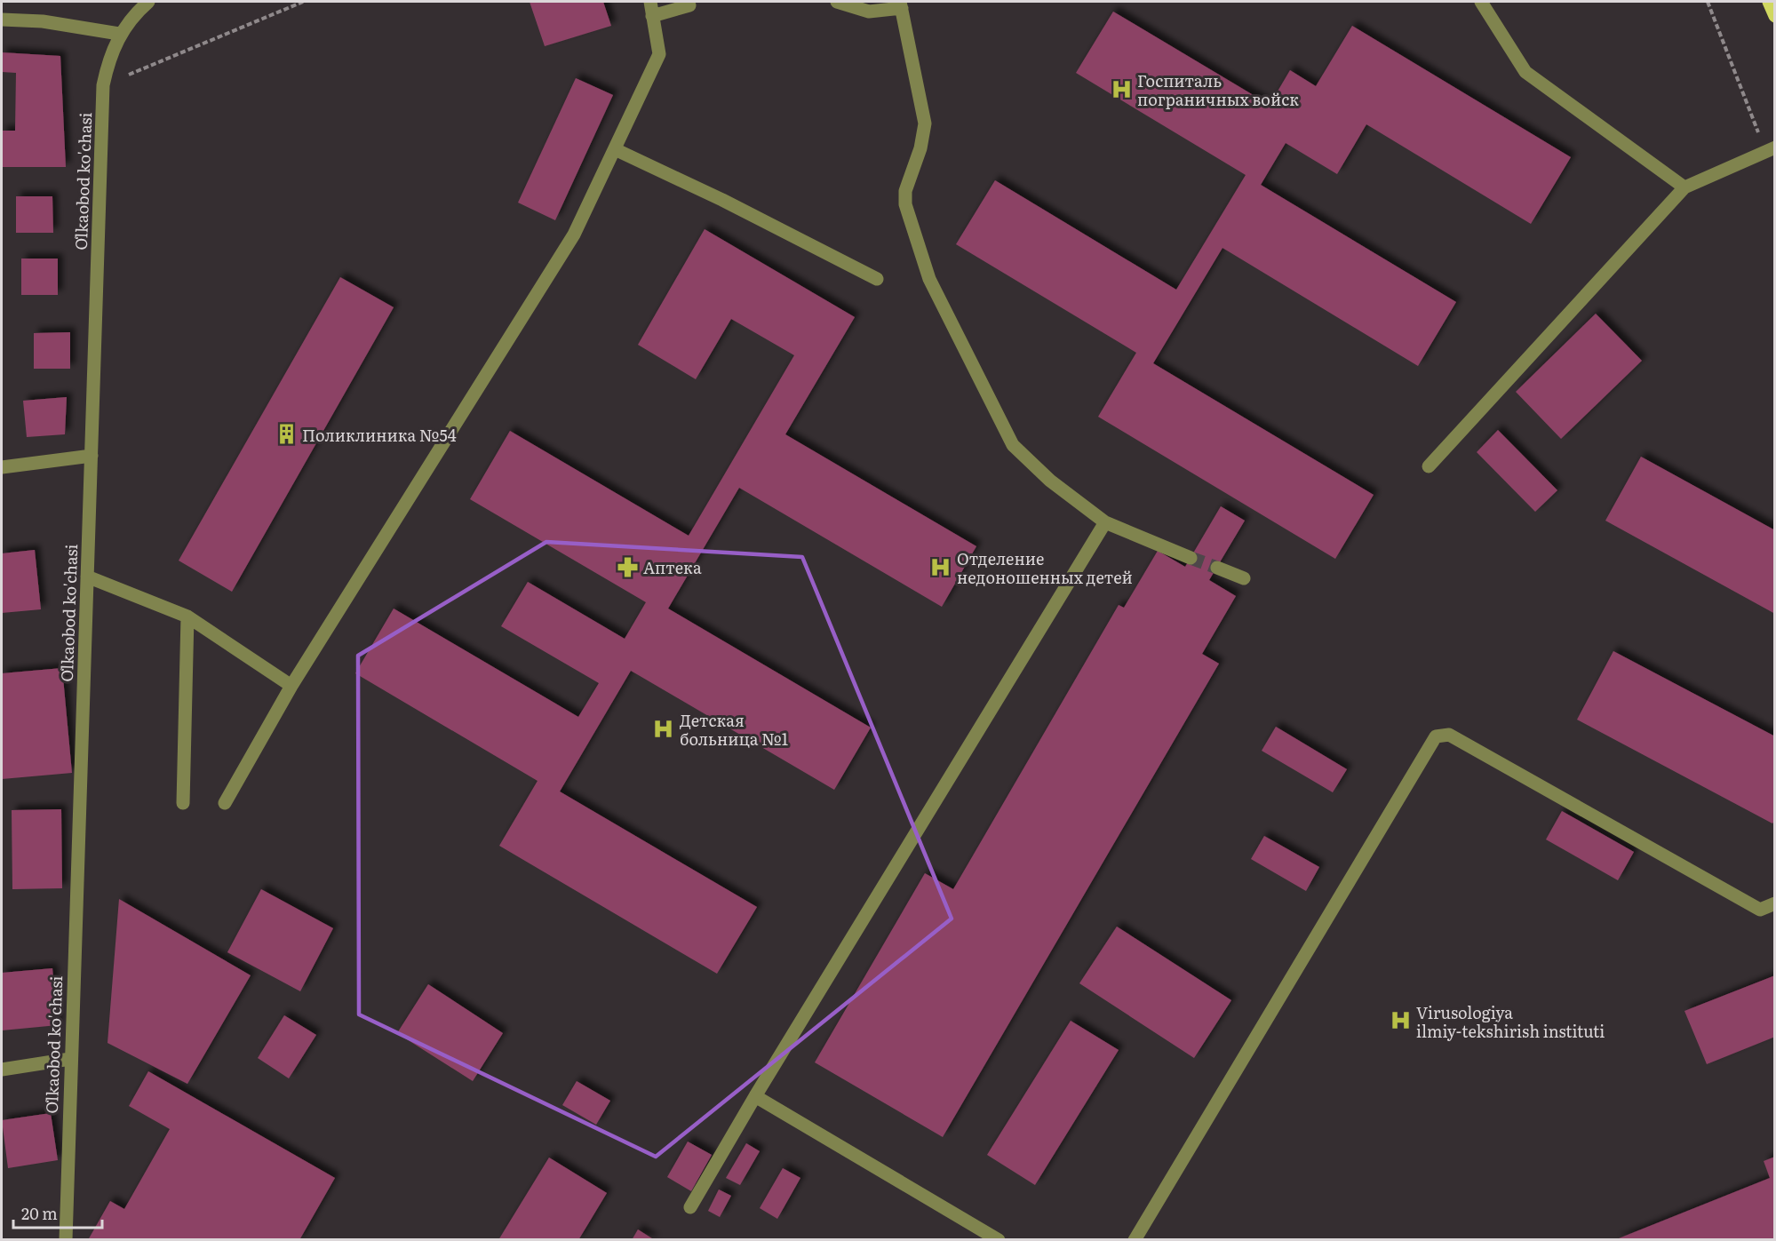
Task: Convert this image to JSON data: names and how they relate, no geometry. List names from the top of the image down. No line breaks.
{"streets":{"street":["Oʻlkaobod ko'chasi"]},"places":{"hospital":["Госпиталь пограничных войск","Отделение недоношенных детей","Детская больница №1","Virusologiya ilmiy-tekshirish instituti"],"building":["Поликлиника №54"],"pharmacy":["Аптека"]},"scale_bar":"20 m"}
